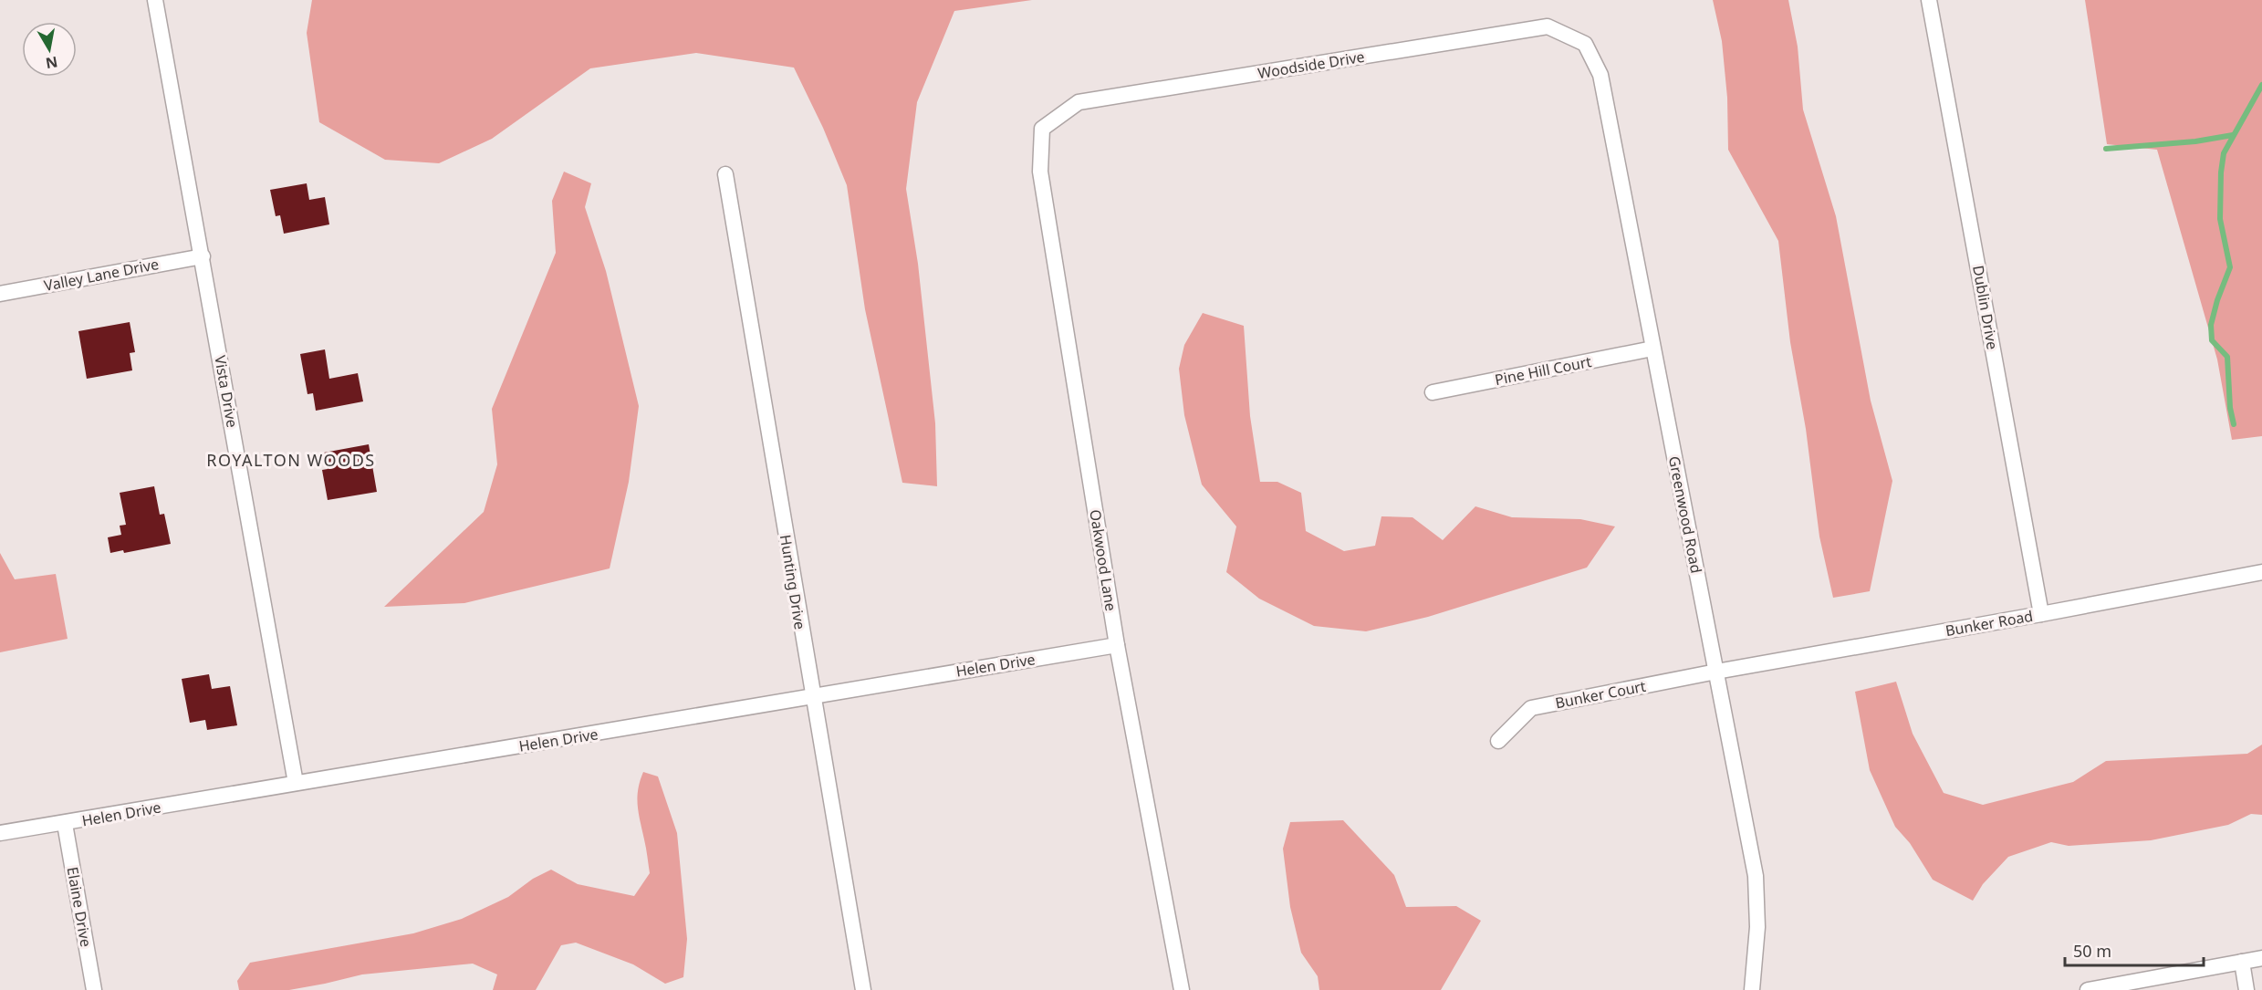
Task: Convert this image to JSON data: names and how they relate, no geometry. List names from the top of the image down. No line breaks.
{"streets":{"street":["Woodside Drive","Valley Lane Drive","Dublin Drive","Pine Hill Court","Vista Drive","Greenwood Road","Oakwood Lane","Hunting Drive","Bunker Road","Helen Drive","Bunker Court","Elaine Drive"]},"crossings":[["Woodside Drive","Greenwood Road"],["Woodside Drive","Oakwood Lane"],["Valley Lane Drive","Vista Drive"],["Dublin Drive","Bunker Road"],["Pine Hill Court","Greenwood Road"],["Vista Drive","Helen Drive"],["Greenwood Road","Bunker Road"],["Greenwood Road","Bunker Court"],["Oakwood Lane","Helen Drive"],["Hunting Drive","Helen Drive"],["Bunker Road","Bunker Court"],["Helen Drive","Elaine Drive"]],"districts":["ROYALTON WOODS"],"scale_bar":"50 m","north":"bottom"}
